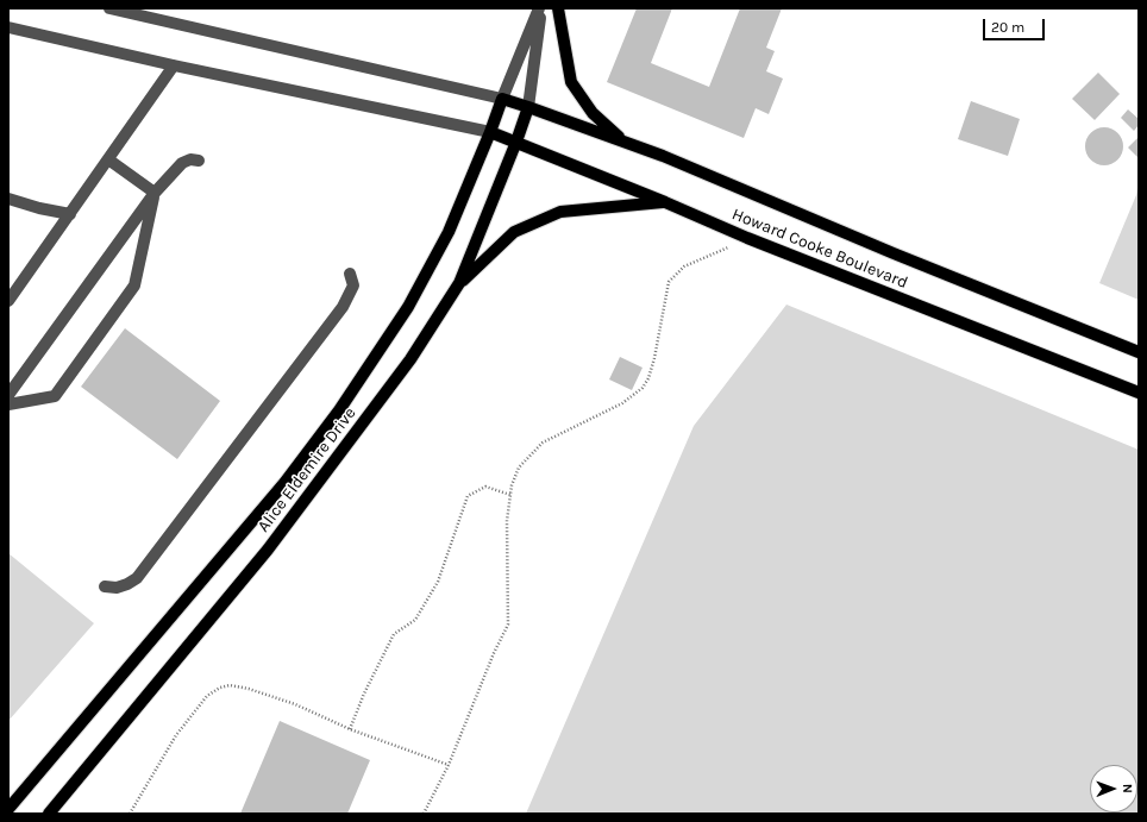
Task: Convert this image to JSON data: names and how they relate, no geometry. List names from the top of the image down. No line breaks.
{"streets":{"main road":["Howard Cooke Boulevard","Alice Eldemire Drive"]},"crossings":[["Howard Cooke Boulevard","Alice Eldemire Drive"]],"scale_bar":"20 m","north":"right"}
